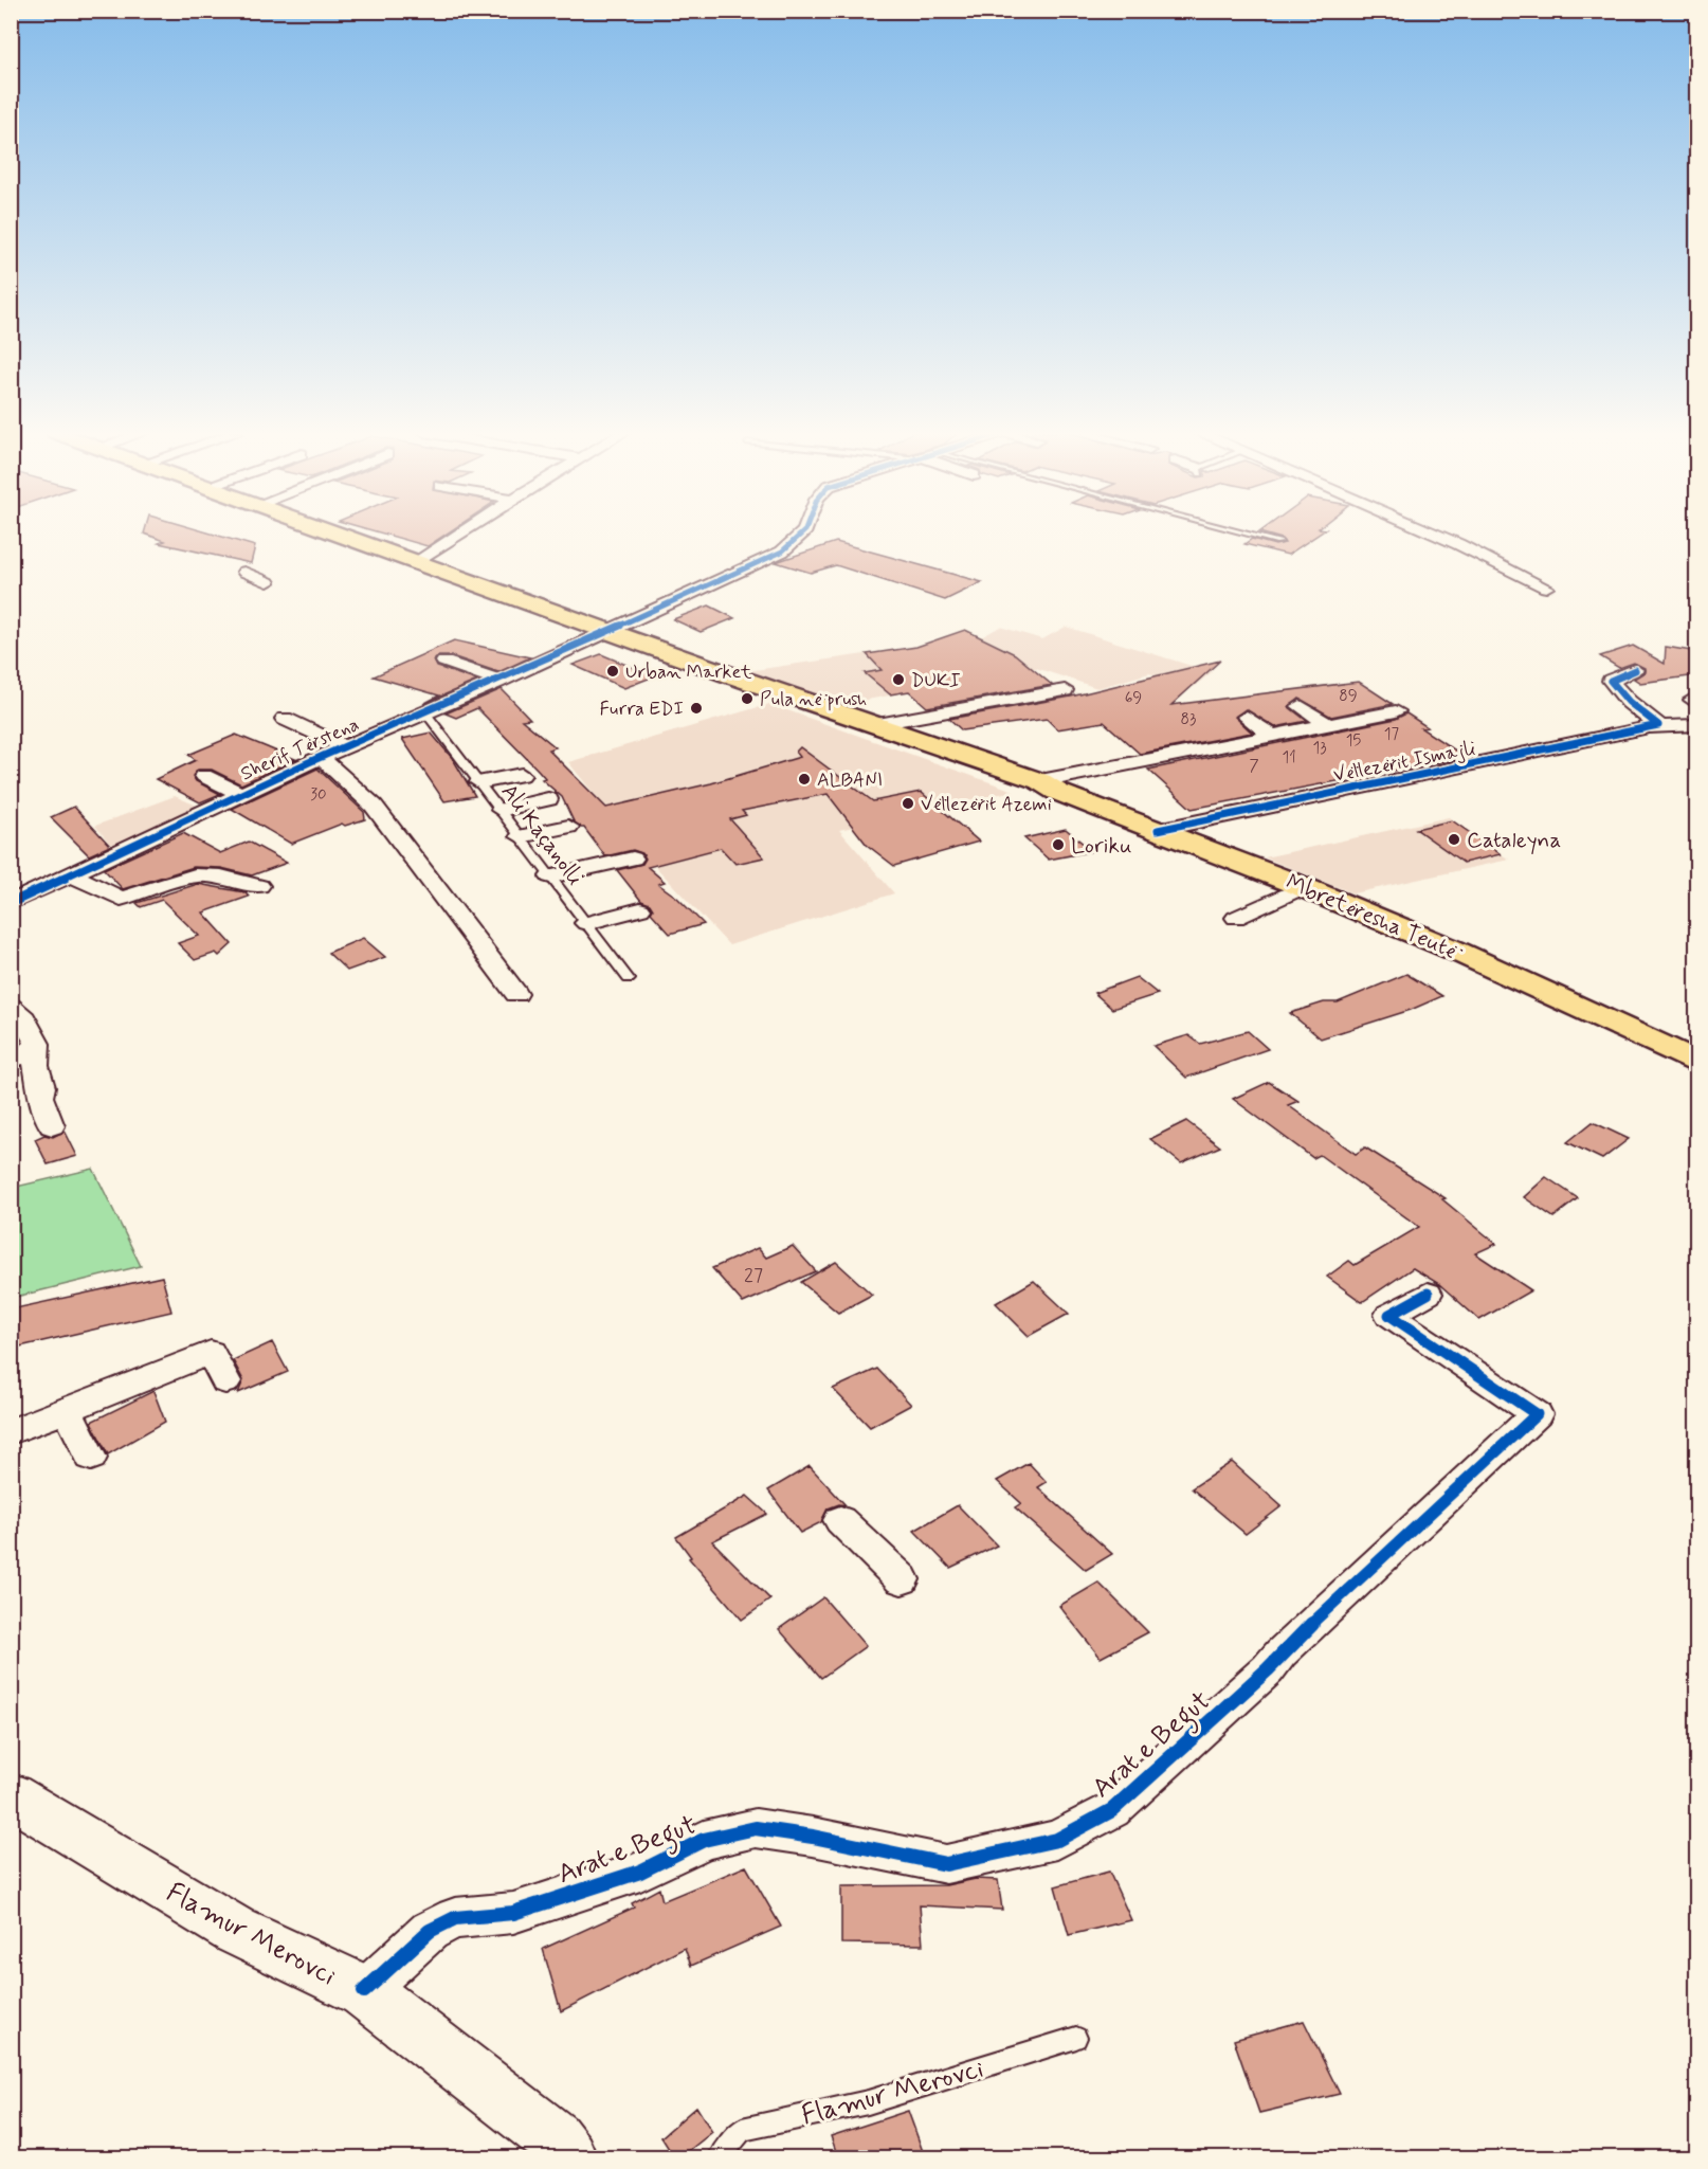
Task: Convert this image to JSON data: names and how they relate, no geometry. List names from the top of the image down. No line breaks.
{"streets":{"main road":["Mbretëresha Teutë"],"street":["Sherif Tërstena","Vëllezërit Ismajli","Arat e Begut","Flamur Merovci"],"lane":["Ali Kaçanolli"]},"crossings":[["Sherif Tërstena","Ali Kaçanolli"],["Sherif Tërstena","Mbretëresha Teutë"],["Vëllezërit Ismajli","Mbretëresha Teutë"],["Arat e Begut","Flamur Merovci"]],"places":["Urban Market","DUKI","Pula në prush","Furra EDI","ALBANI","Vëllezërit Azemi","Cataleyna","Loriku"],"house_numbers":["89","69","83","17","15","13","11","7","30","27"]}
